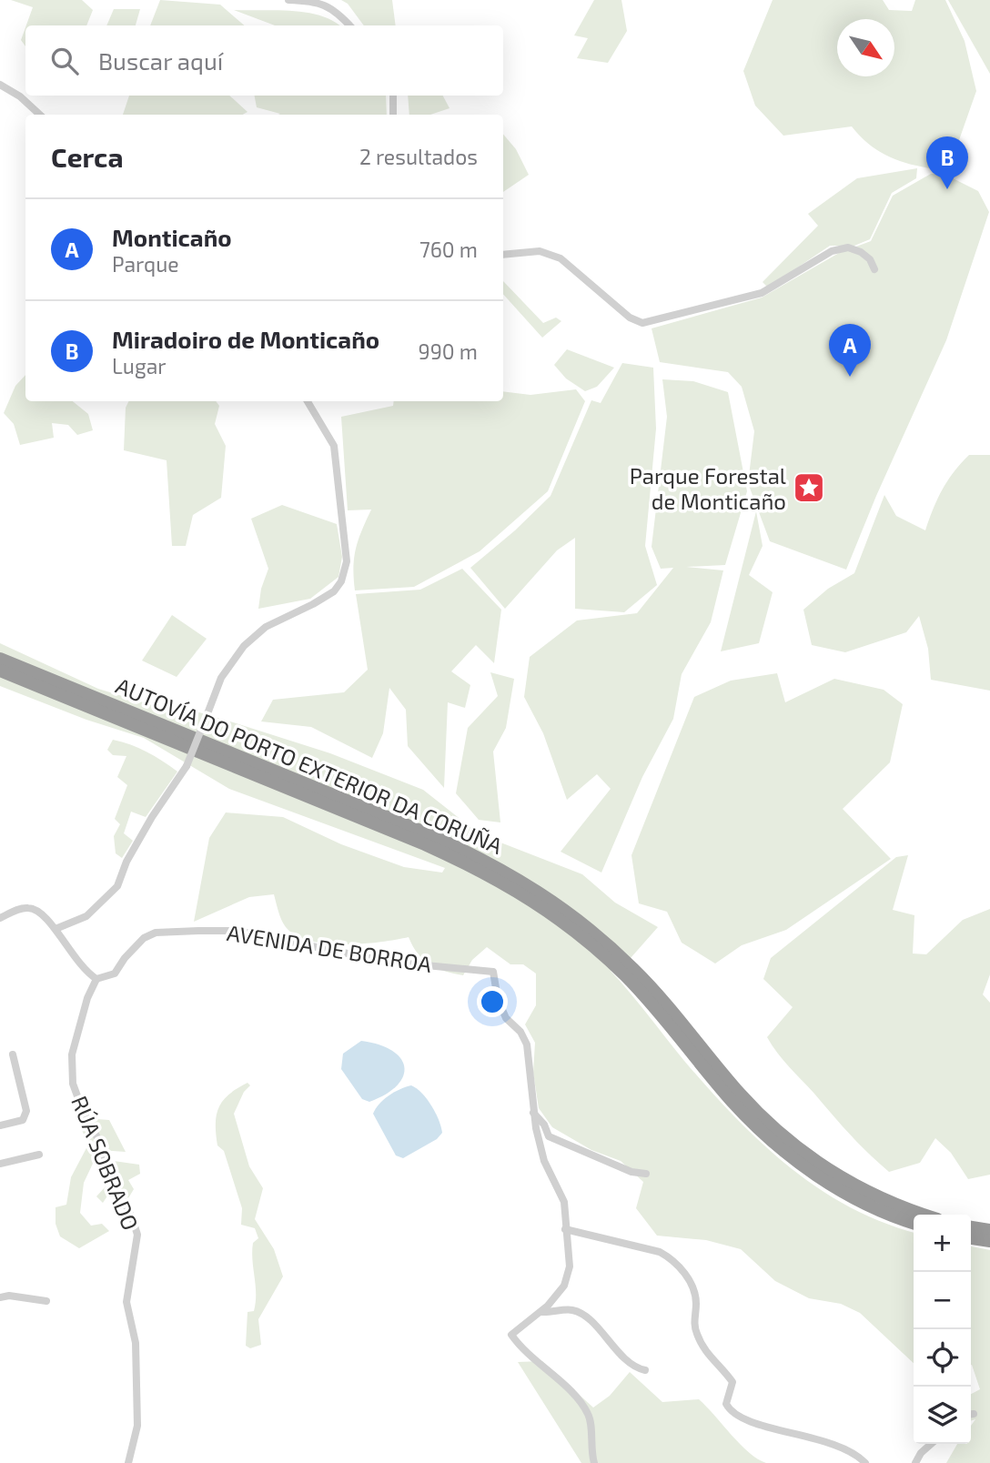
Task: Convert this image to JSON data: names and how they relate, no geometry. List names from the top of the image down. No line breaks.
{"streets":{"highway":["AUTOVÍA DO PORTO EXTERIOR DA CORUÑA"],"street":["AVENIDA DE BORROA","RÚA SOBRADO"]},"crossings":[["AVENIDA DE BORROA","RÚA SOBRADO"]],"places":{"place":["Parque Forestal de Monticaño"]},"north":"bottom right","page":{"search":"Buscar aquí","heading":["Cerca","2 resultados"],"pins":["B","A"],"list":[{"mark":"A","name":"Monticaño","note":"Parque","value":"760 m"},{"mark":"B","name":"Miradoiro de Monticaño","note":"Lugar","value":"990 m"}],"map_buttons":["+","−"]}}
